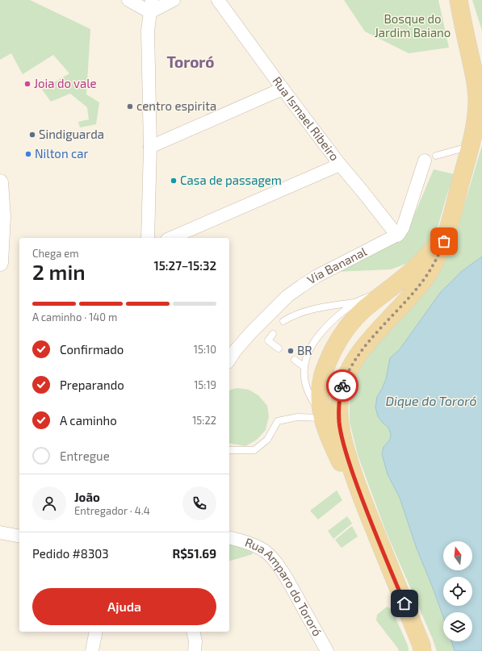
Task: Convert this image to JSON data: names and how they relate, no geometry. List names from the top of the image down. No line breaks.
{"streets":{"street":["Rua Ismael Ribeiro","Via Bananal","Rua Amparo do Tororó"]},"crossings":[["Rua Ismael Ribeiro","Via Bananal"]],"districts":["Tororó"],"water":["Dique do Tororó"],"parks":["Bosque do Jardim Baiano"],"places":["Joia do vale","centro espirita","Sindiguarda","Nilton car","Casa de passagem","BR"],"north":"top","page":{"heading":["2 min","Chega em","15:27–15:32"],"panel":["João","Entregador · 4.4","Pedido #8303","R$51.69"],"bar":"A caminho · 140 m","list":[["Confirmado","15:10"],["Preparando","15:19"],["A caminho","15:22"],"Entregue"],"buttons":"Ajuda"}}
